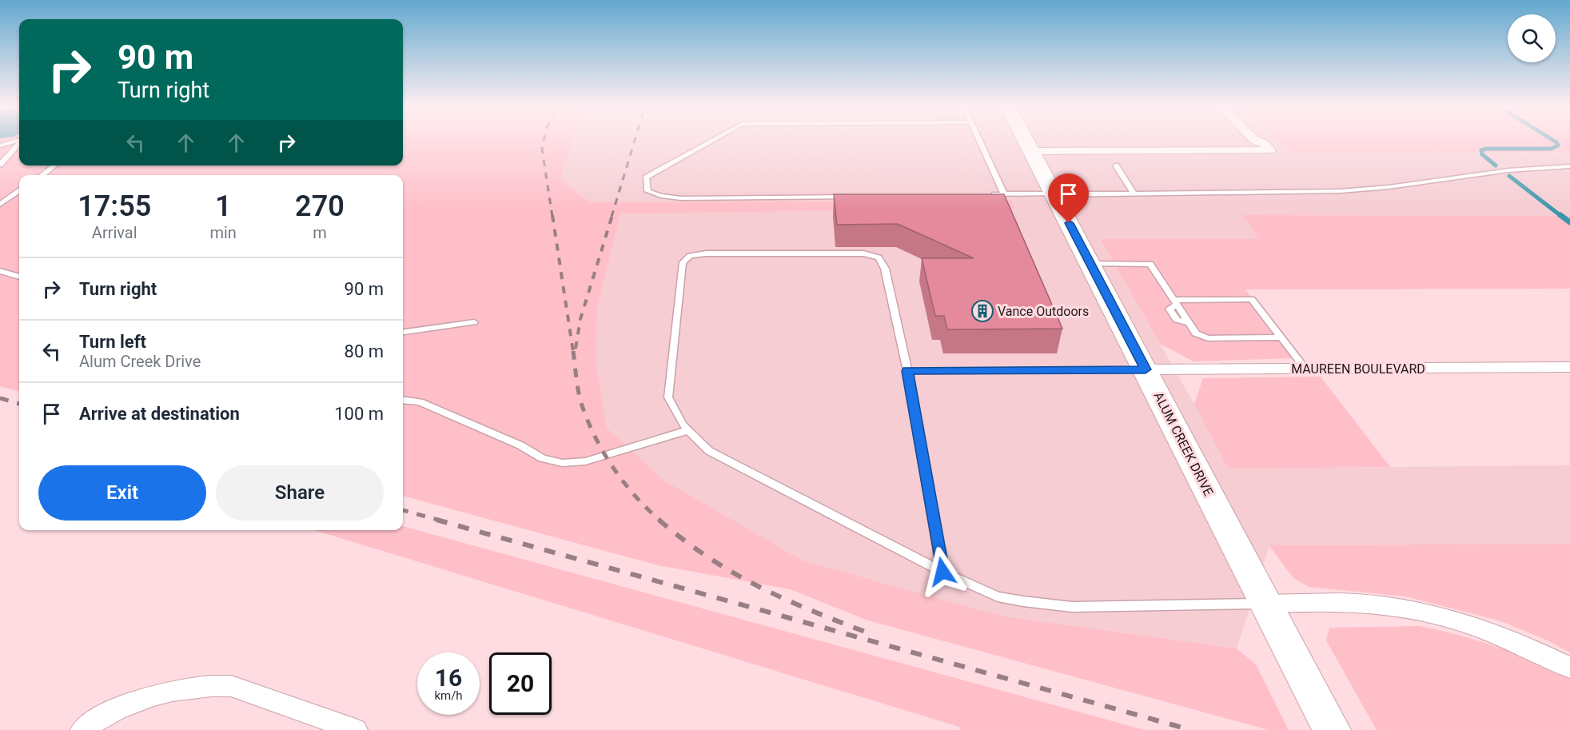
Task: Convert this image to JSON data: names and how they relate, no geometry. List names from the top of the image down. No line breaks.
{"streets":{"main road":["ALUM CREEK DRIVE"],"street":["MAUREEN BOULEVARD"]},"crossings":[["MAUREEN BOULEVARD","ALUM CREEK DRIVE"]],"places":{"building":["Vance Outdoors"]},"page":{"turn":["90 m","Turn right"],"eta":["17:55","Arrival","1","min","270","m"],"list":[{"name":"Turn right","value":"90 m"},{"name":"Turn left","note":"Alum Creek Drive","value":"80 m"},{"name":"Arrive at destination","value":"100 m"}],"buttons":["Exit","Share"],"speed":"16 km/h","limit":"20"}}
